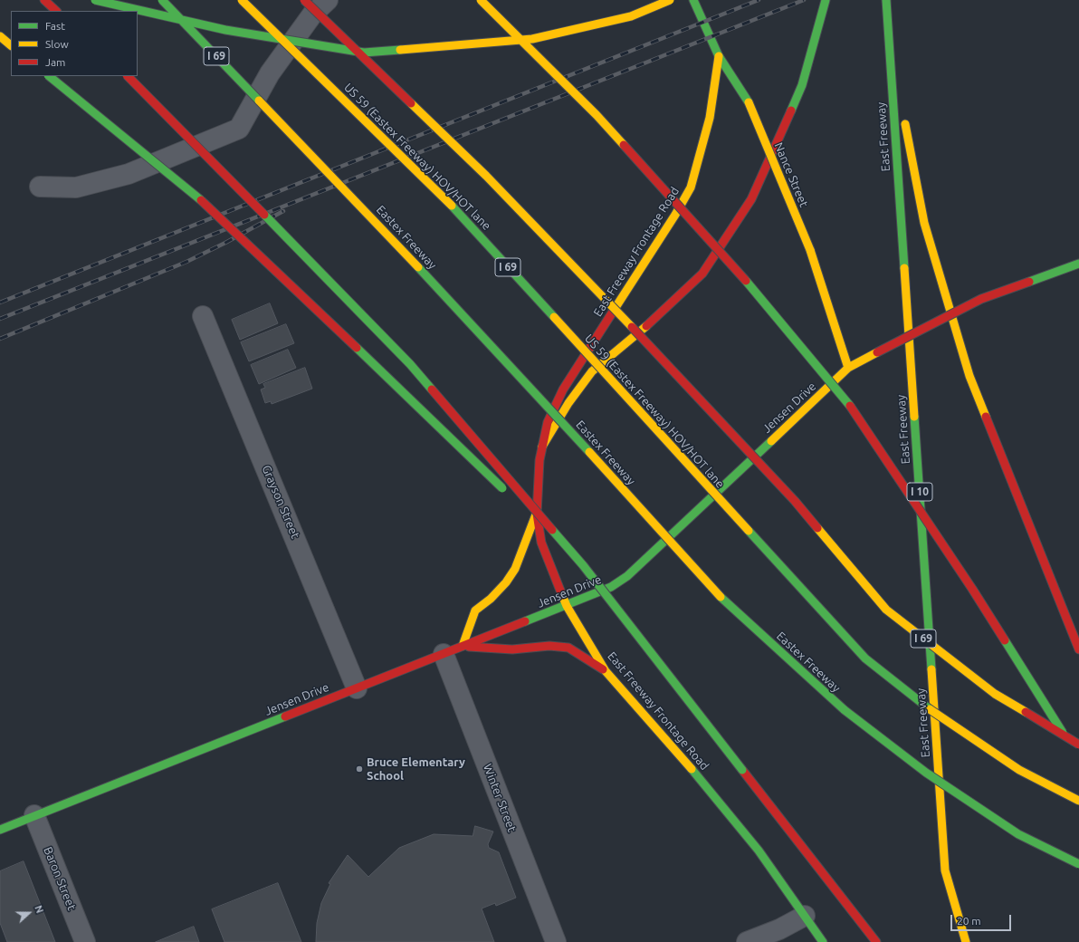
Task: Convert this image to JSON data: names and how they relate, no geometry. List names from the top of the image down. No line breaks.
{"streets":{"main road":["I 69","East Freeway","US 59 (Eastex Freeway) HOV/HOT lane","Nance Street","Eastex Freeway","East Freeway Frontage Road","Jensen Drive","I 10"],"street":["Grayson Street","Winter Street","Baron Street"]},"crossings":[["Nance Street","East Freeway Frontage Road"],["Nance Street","Jensen Drive"],["East Freeway Frontage Road","Jensen Drive"],["Jensen Drive","Grayson Street"],["Jensen Drive","Winter Street"],["Jensen Drive","Baron Street"]],"places":["Bruce Elementary School"],"legend":["Fast","Slow","Jam"],"scale_bar":"20 m","north":"right"}
